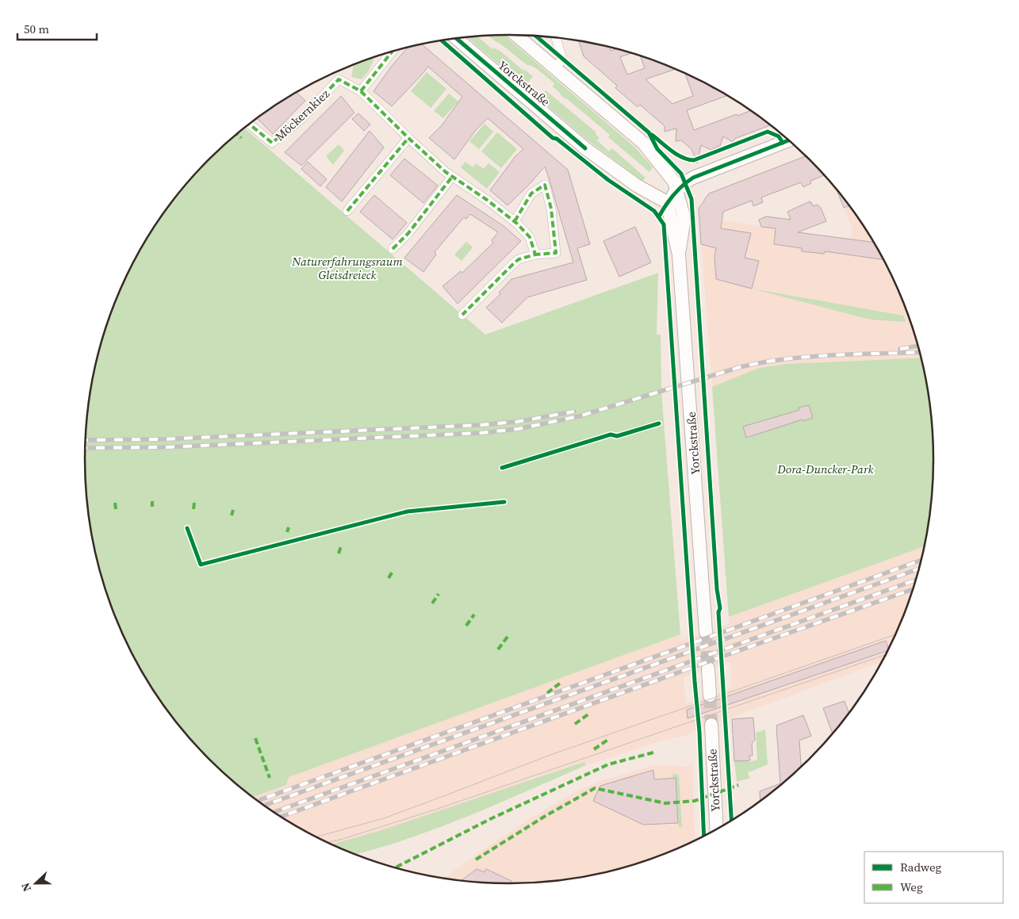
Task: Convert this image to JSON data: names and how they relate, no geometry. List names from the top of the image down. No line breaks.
{"streets":{"main road":["Yorckstraße"],"street":["Möckernkiez"]},"parks":["Naturerfahrungsraum Gleisdreieck","Dora-Duncker-Park"],"legend":["Radweg","Weg"],"scale_bar":"50 m","north":"left"}
